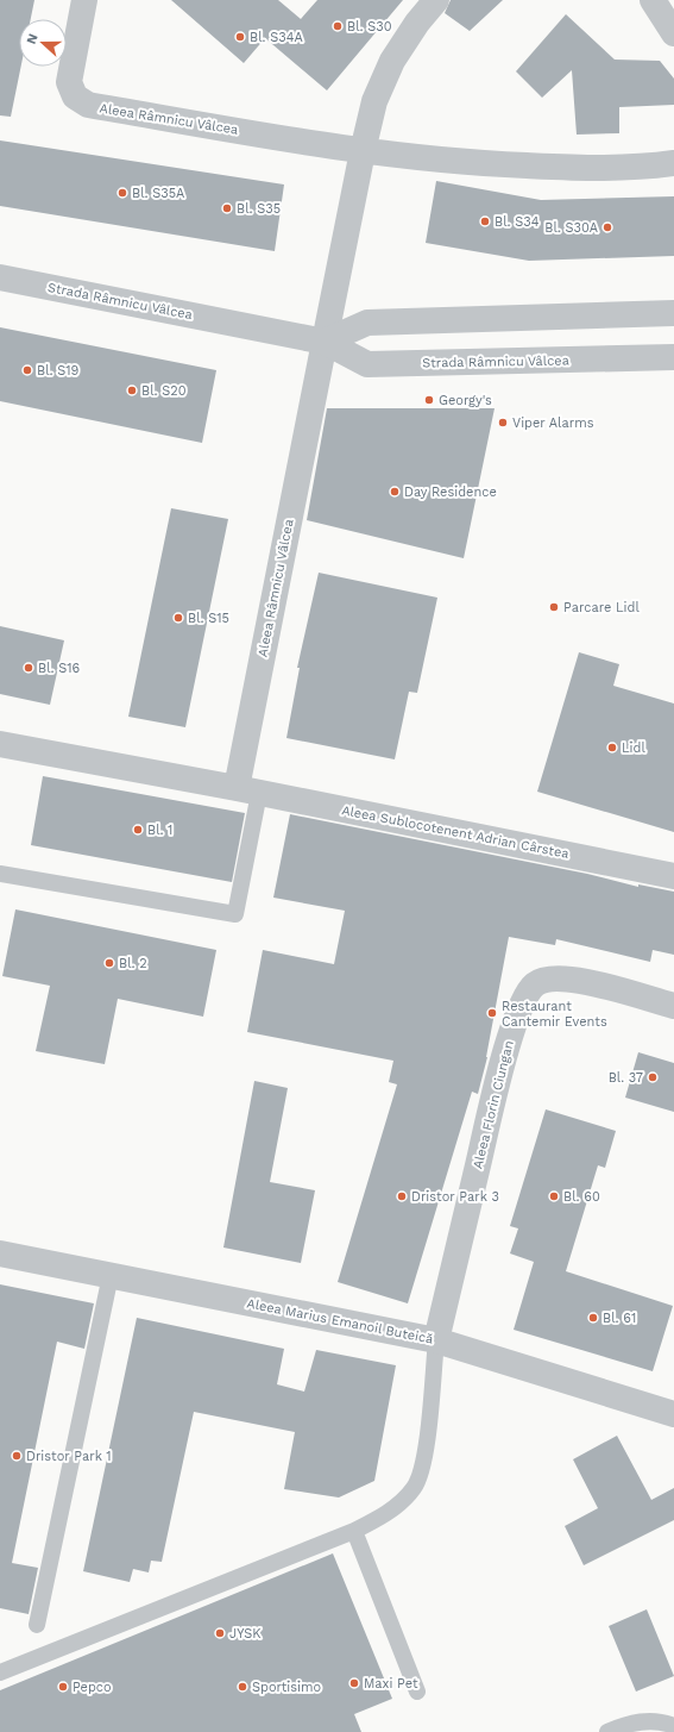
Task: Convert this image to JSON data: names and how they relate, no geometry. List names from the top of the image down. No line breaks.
{"streets":{"street":["Aleea Râmnicu Vâlcea","Strada Râmnicu Vâlcea","Aleea Sublocotenent Adrian Cârstea","Aleea Florin Ciungan","Aleea Marius Emanoil Buteică"]},"crossings":[["Aleea Râmnicu Vâlcea","Strada Râmnicu Vâlcea"],["Aleea Râmnicu Vâlcea","Aleea Sublocotenent Adrian Cârstea"],["Aleea Florin Ciungan","Aleea Marius Emanoil Buteică"]],"places":["Bl. S30","Bl. S34A","Bl. S35A","Bl. S35","Bl. S34","Bl. S30A","Bl. S19","Bl. S20","Georgy's","Viper Alarms","Day Residence","Parcare Lidl","Bl. S15","Bl. S16","Lidl","Bl. 1","Bl. 2","Restaurant Cantemir Events","Bl. 37","Dristor Park 3","Bl. 60","Bl. 61","Dristor Park 1","JYSK","Maxi Pet","Pepco","Sportisimo"],"north":"left"}
